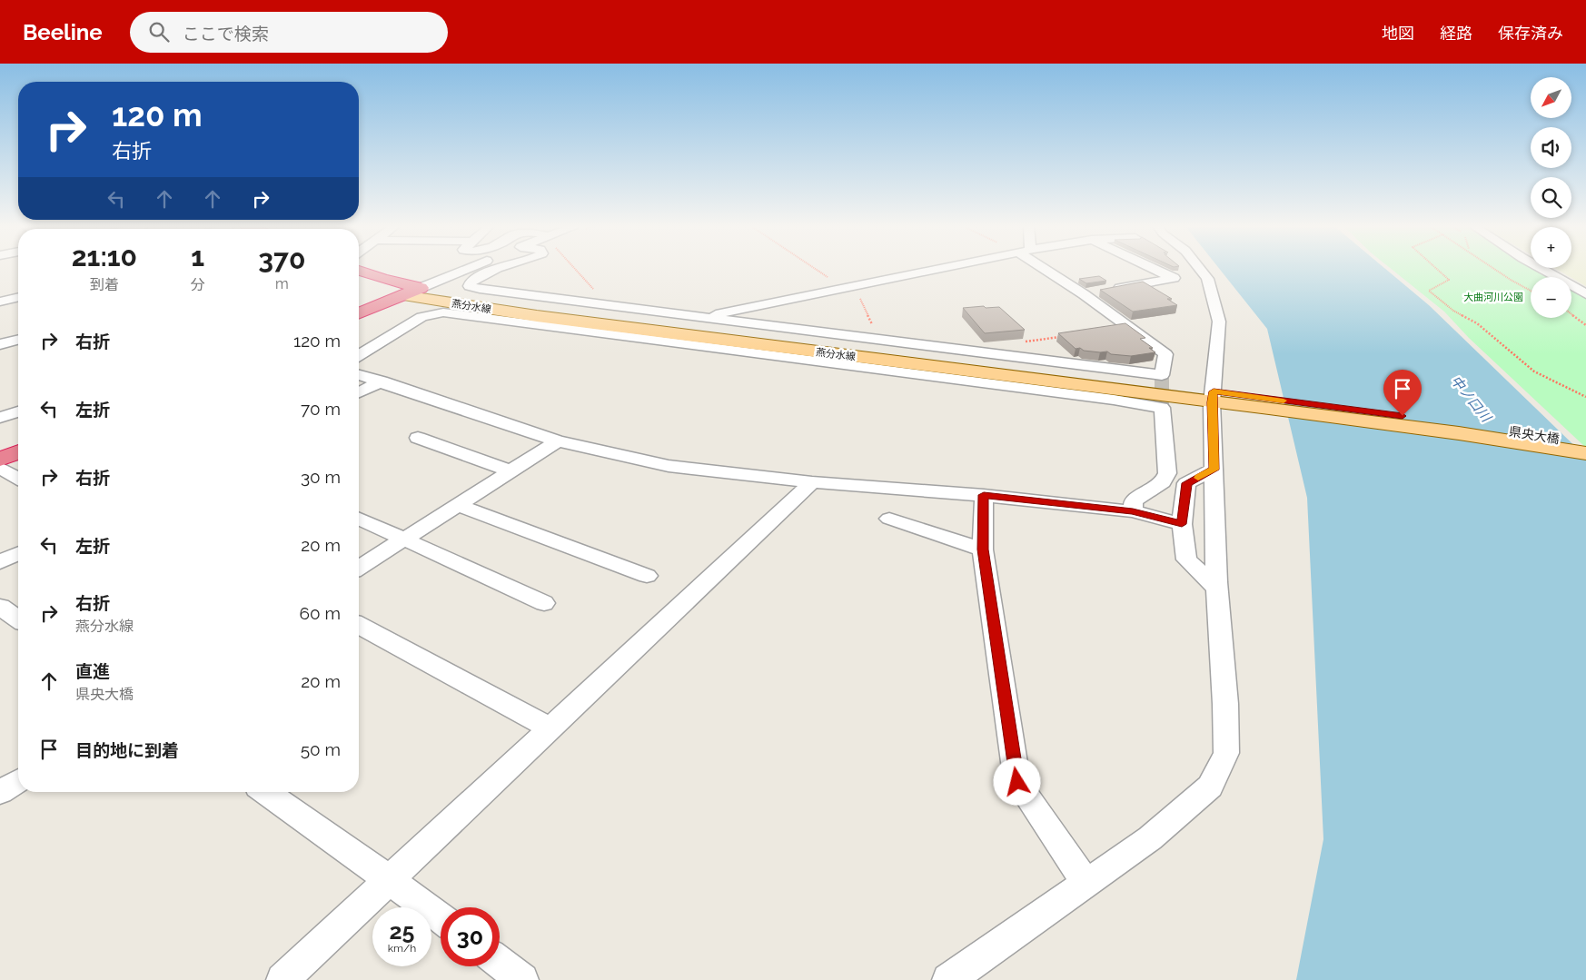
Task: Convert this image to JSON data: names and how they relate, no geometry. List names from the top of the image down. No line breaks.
{"streets":{"main road":["燕分水線","県央大橋"]},"crossings":[["燕分水線","県央大橋"]],"water":["中ノ口川"],"parks":["大曲河川公園"],"north":"bottom left","page":{"header":"Beeline","search":"ここで検索","nav":["地図","経路","保存済み"],"map_buttons":["+","−"],"turn":["120 m","右折"],"eta":["21:10","到着","1","分","370","m"],"list":[{"name":"右折","value":"120 m"},{"name":"左折","value":"70 m"},{"name":"右折","value":"30 m"},{"name":"左折","value":"20 m"},{"name":"右折","note":"燕分水線","value":"60 m"},{"name":"直進","note":"県央大橋","value":"20 m"},{"name":"目的地に到着","value":"50 m"}],"speed":"25 km/h","limit":"30"}}
